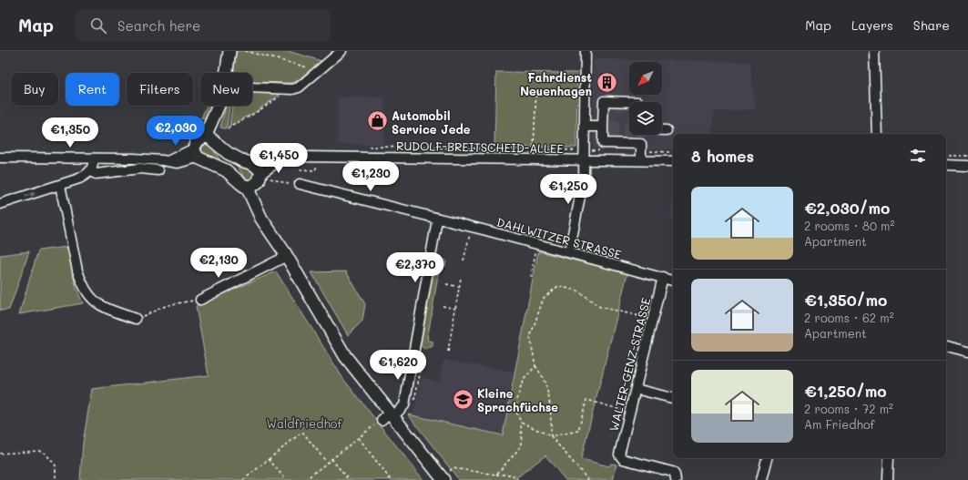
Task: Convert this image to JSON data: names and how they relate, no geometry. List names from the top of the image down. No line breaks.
{"streets":{"street":["RUDOLF-BREITSCHEID-ALLEE","DAHLWITZER STRASSE","WALTER-GENZ-STRASSE"]},"crossings":[["DAHLWITZER STRASSE","WALTER-GENZ-STRASSE"]],"parks":["Waldfriedhof"],"places":{"building":["Fahrdienst Neuenhagen"],"shop":["Automobil Service Jede"],"school or university":["Kleine Sprachfüchse"]},"north":"bottom left","page":{"header":"Map","search":"Search here","nav":["Map","Layers","Share"],"chip":["Buy","Rent","Filters","New"],"price":["€2,030","€1,350","€1,450","€1,230","€1,250","€2,130","€2,370","€1,620"],"heading":"8 homes","list":[{"name":"€2,030/mo","note":"2 rooms · 80 m² · Apartment"},{"name":"€1,350/mo","note":"2 rooms · 62 m² · Apartment"},{"name":"€1,250/mo","note":"2 rooms · 72 m² · Am Friedhof"}]}}
